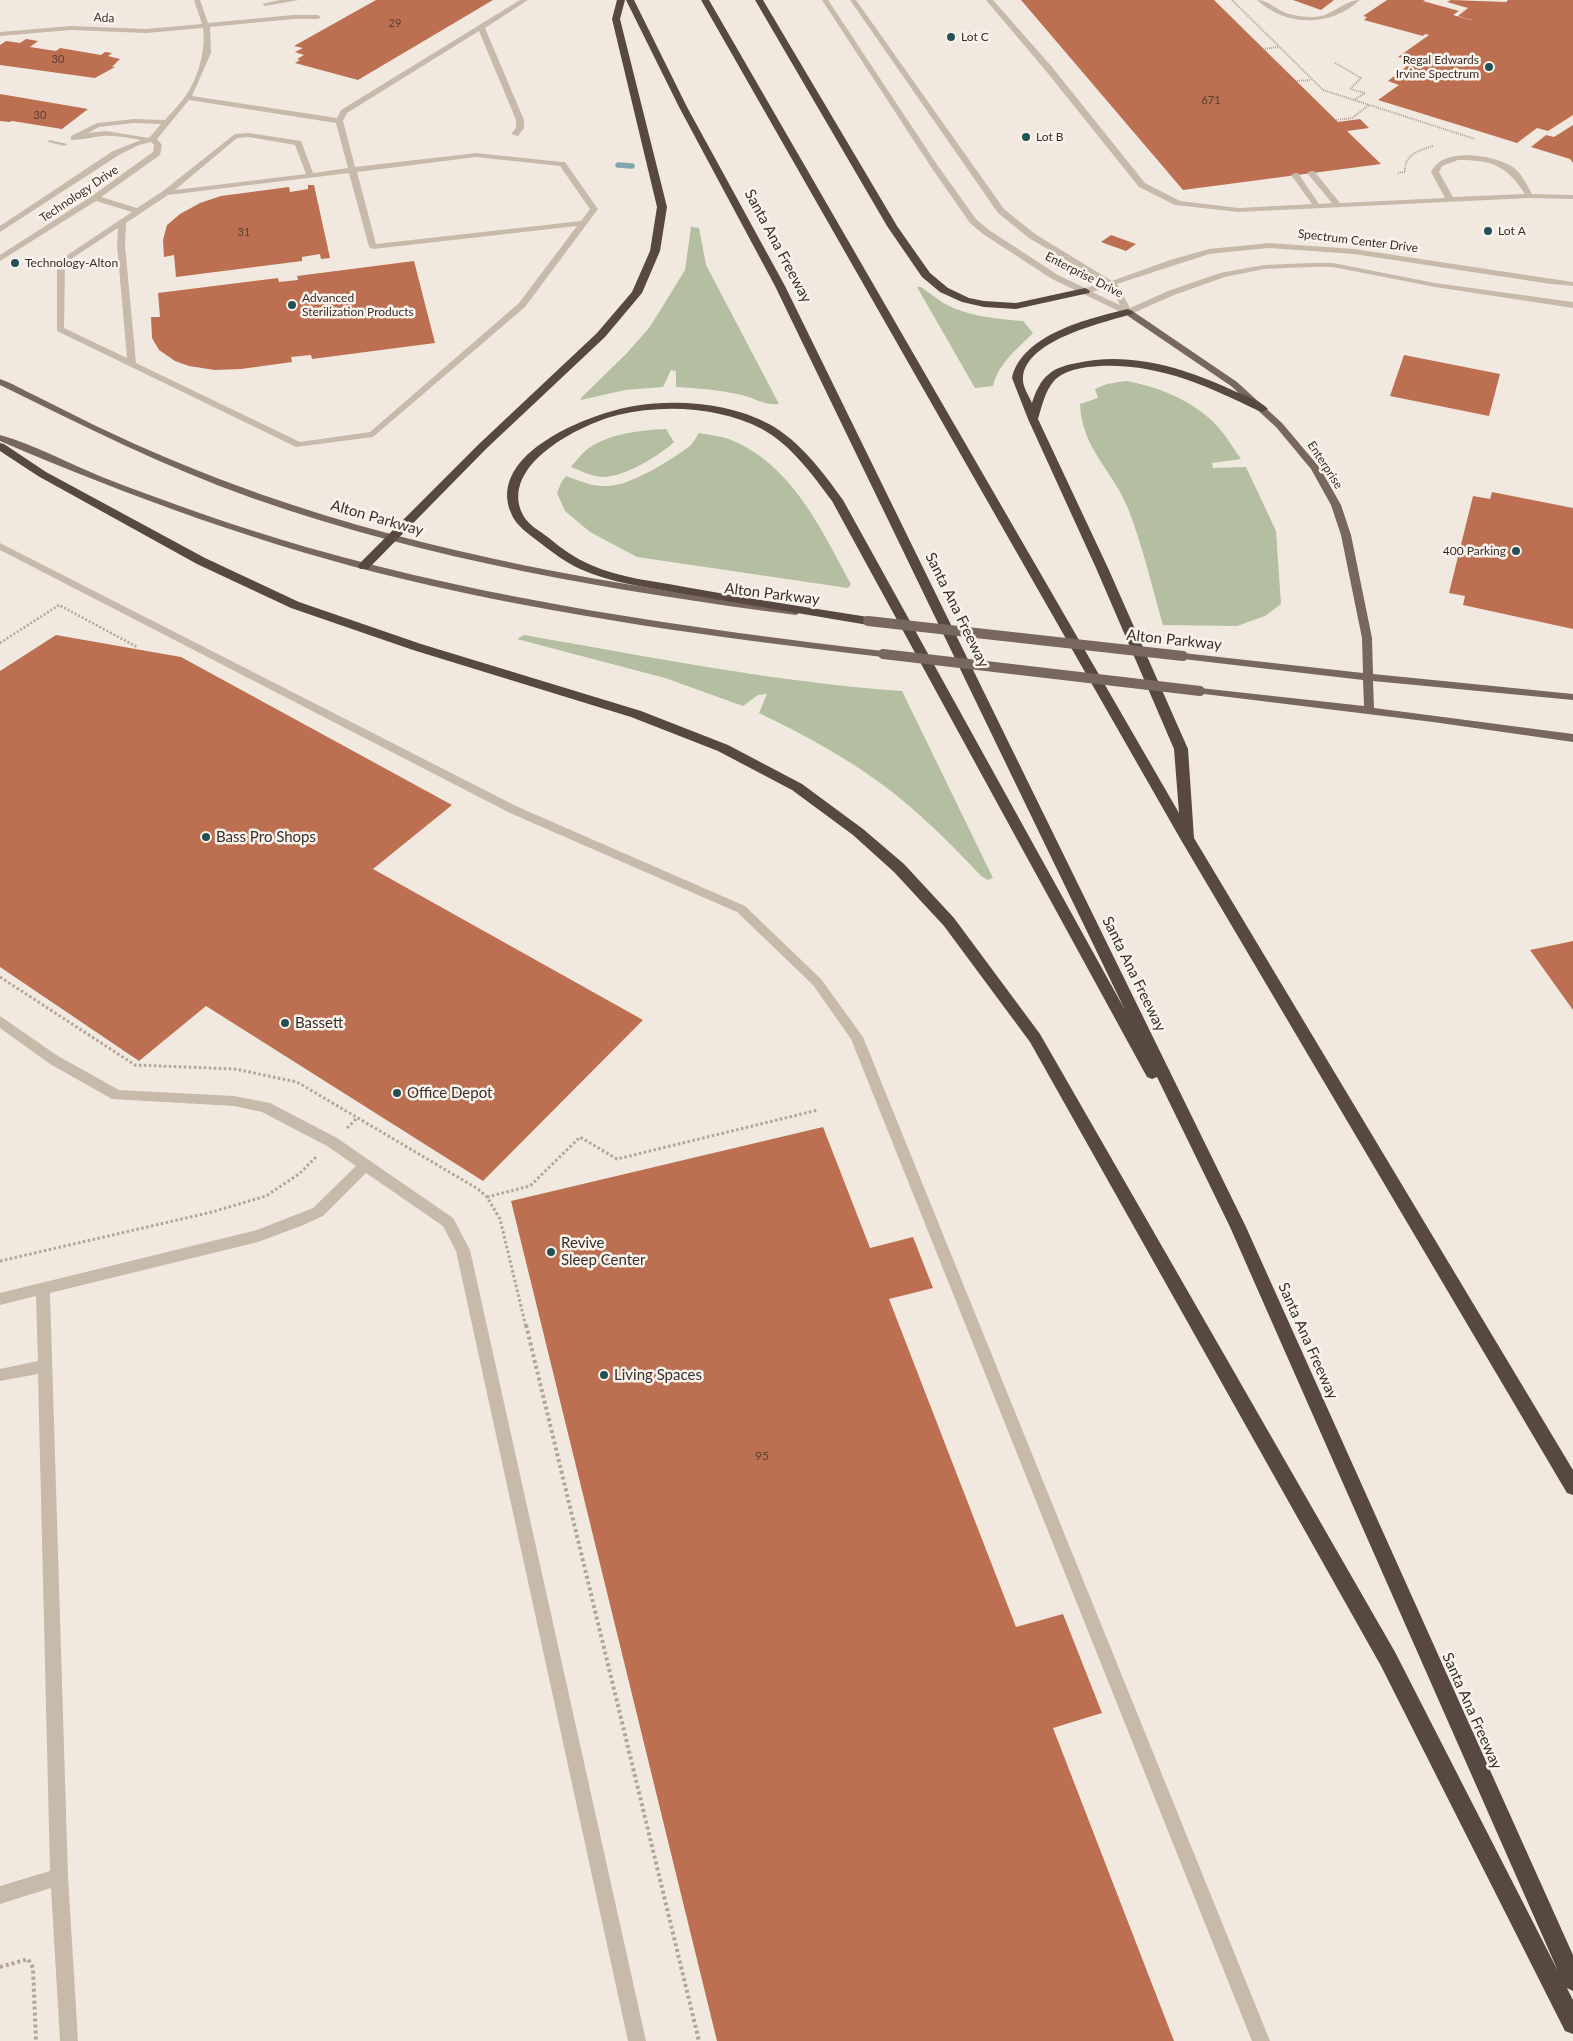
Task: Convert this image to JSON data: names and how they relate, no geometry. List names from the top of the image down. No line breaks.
{"streets":{"highway":["Santa Ana Freeway"],"main road":["Enterprise","Alton Parkway"],"street":["Ada","Technology Drive","Spectrum Center Drive","Enterprise Drive"]},"crossings":[["Spectrum Center Drive","Enterprise Drive"],["Spectrum Center Drive","Enterprise"],["Enterprise Drive","Enterprise"],["Enterprise","Alton Parkway"]],"places":["Lot C","Regal Edwards Irvine Spectrum","Lot B","Lot A","Technology-Alton","Advanced Sterilization Products","400 Parking","Bass Pro Shops","Bassett","Office Depot","Revive Sleep Center","Living Spaces"],"house_numbers":["29","30","671","30","31","95"]}
